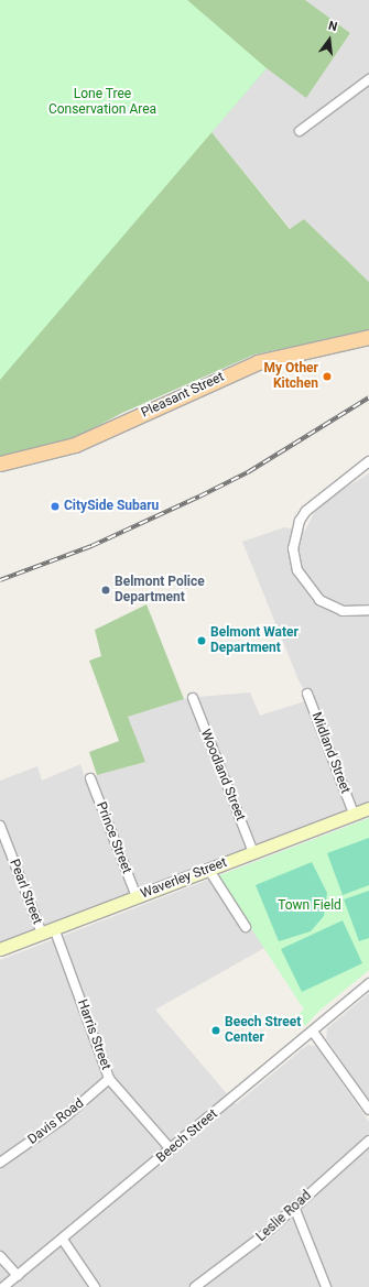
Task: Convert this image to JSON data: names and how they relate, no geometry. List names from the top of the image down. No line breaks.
{"streets":{"main road":["Pleasant Street"],"street":["Midland Street","Woodland Street","Prince Street","Waverley Street","Pearl Street","Harris Street","Davis Road","Beech Street","Leslie Road"]},"crossings":[["Midland Street","Waverley Street"],["Woodland Street","Waverley Street"],["Prince Street","Waverley Street"],["Waverley Street","Pearl Street"],["Waverley Street","Harris Street"],["Harris Street","Davis Road"],["Harris Street","Beech Street"]],"parks":["Lone Tree Conservation Area","Town Field"],"places":["My Other Kitchen","CitySide Subaru","Belmont Police Department","Belmont Water Department","Beech Street Center"],"north":"top"}
